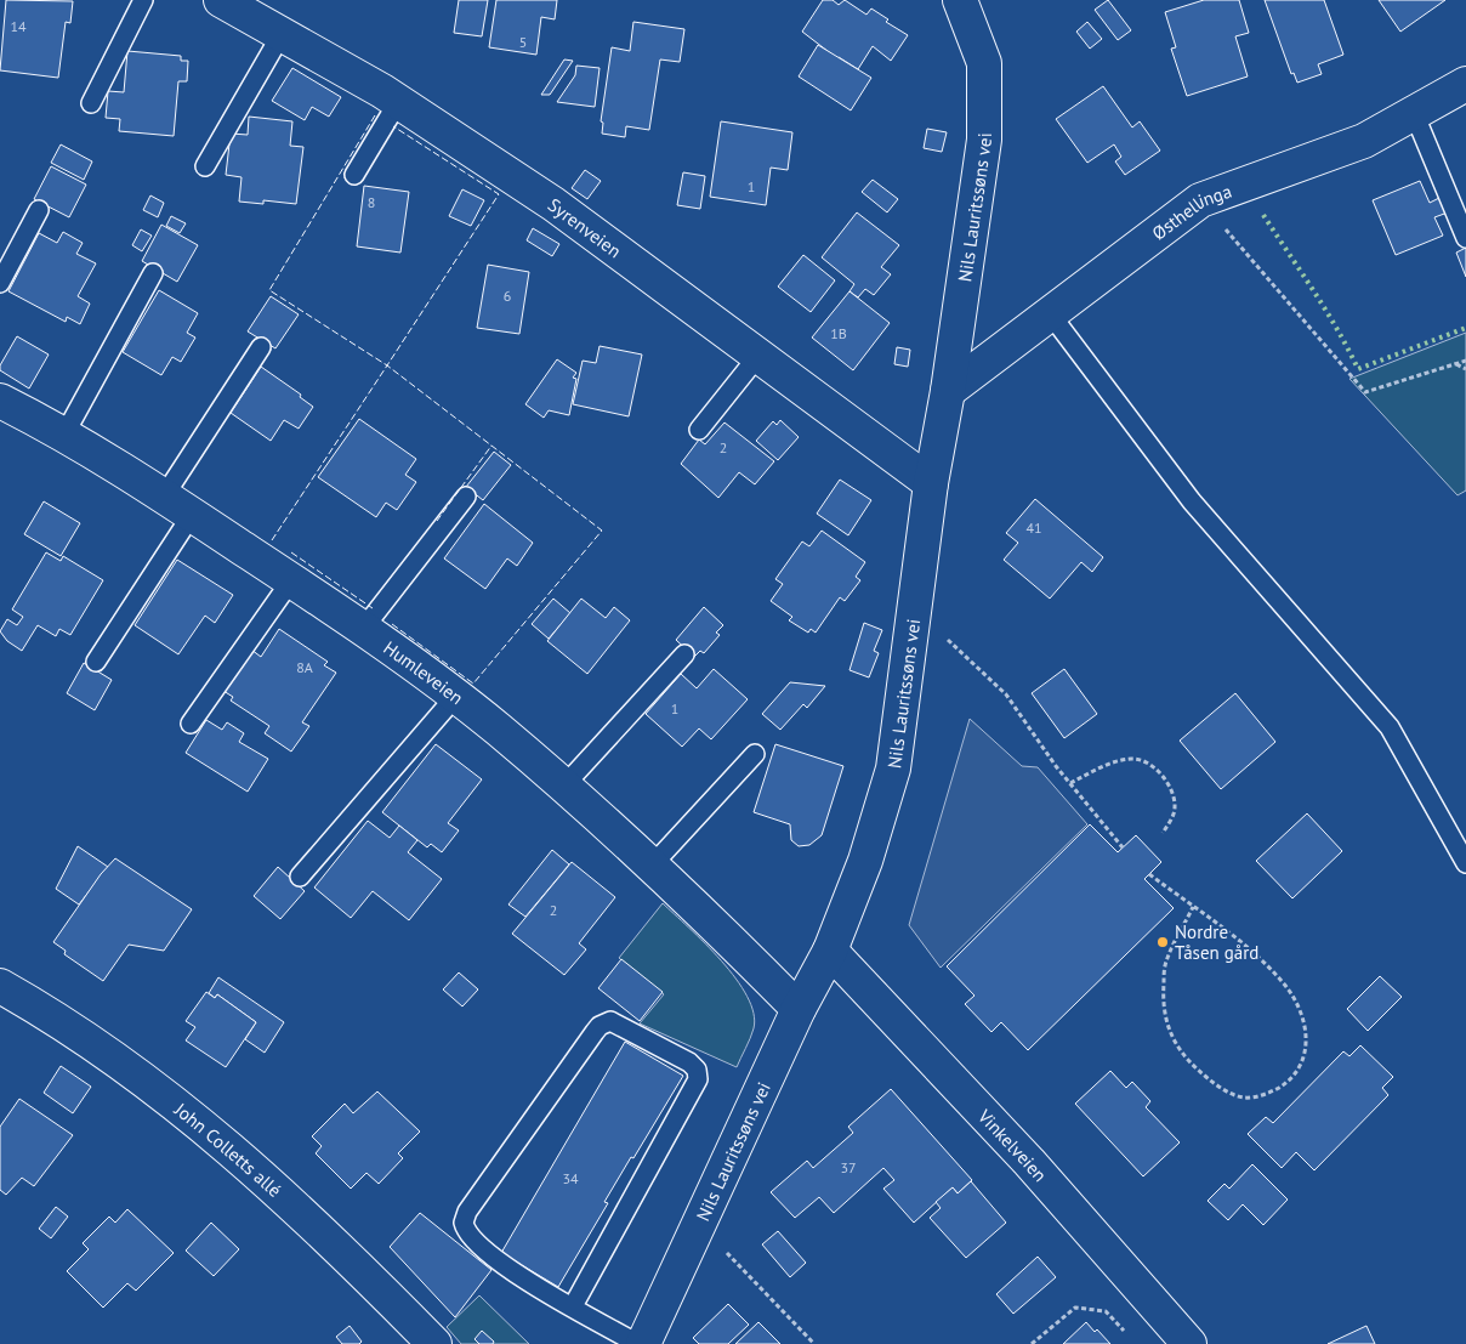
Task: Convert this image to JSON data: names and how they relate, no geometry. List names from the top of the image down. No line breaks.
{"streets":{"street":["Nils Lauritssøns vei","Østhellinga","Syrenveien","Humleveien","Vinkelveien","John Colletts allé"]},"crossings":[["Nils Lauritssøns vei","Østhellinga"],["Nils Lauritssøns vei","Syrenveien"],["Nils Lauritssøns vei","Humleveien"],["Nils Lauritssøns vei","Vinkelveien"]],"places":["Nordre Tåsen gård"],"house_numbers":["14","5","1","8","6","1B","2","41","8A","1","2","37","34"]}
